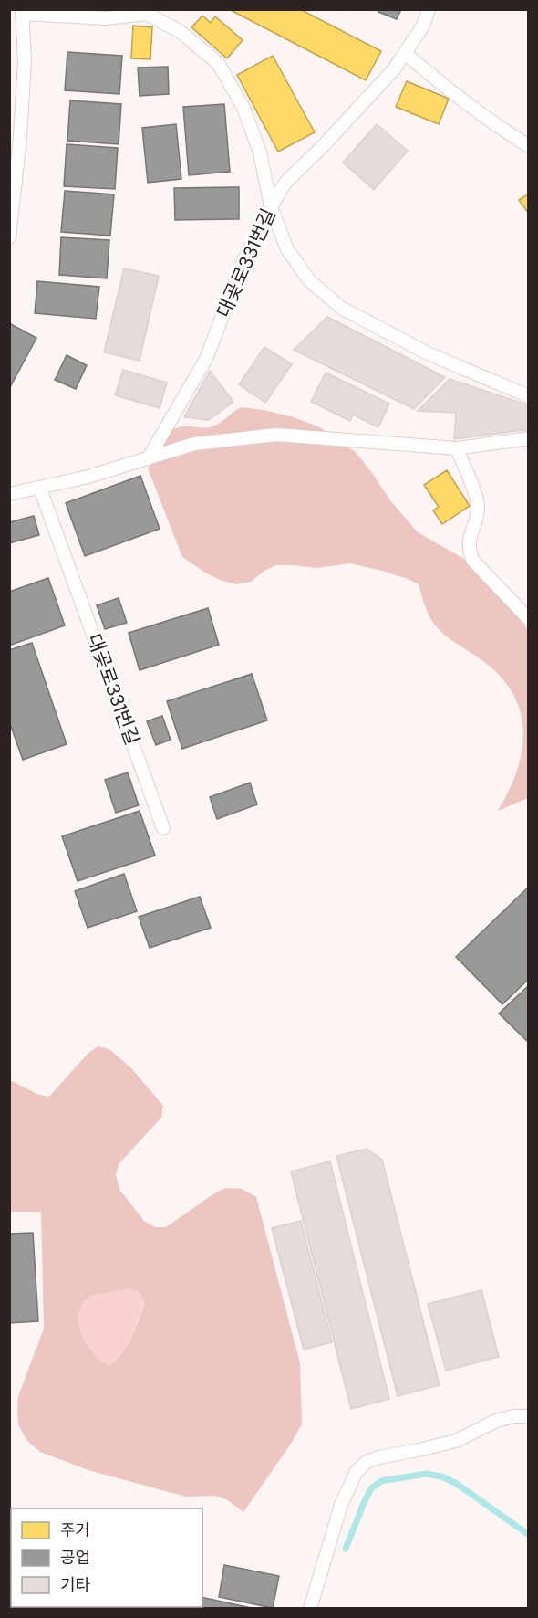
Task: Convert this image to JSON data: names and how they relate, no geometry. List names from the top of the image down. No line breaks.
{"streets":{"lane":["대곶로331번길"]},"legend":["주거","공업","기타"]}
